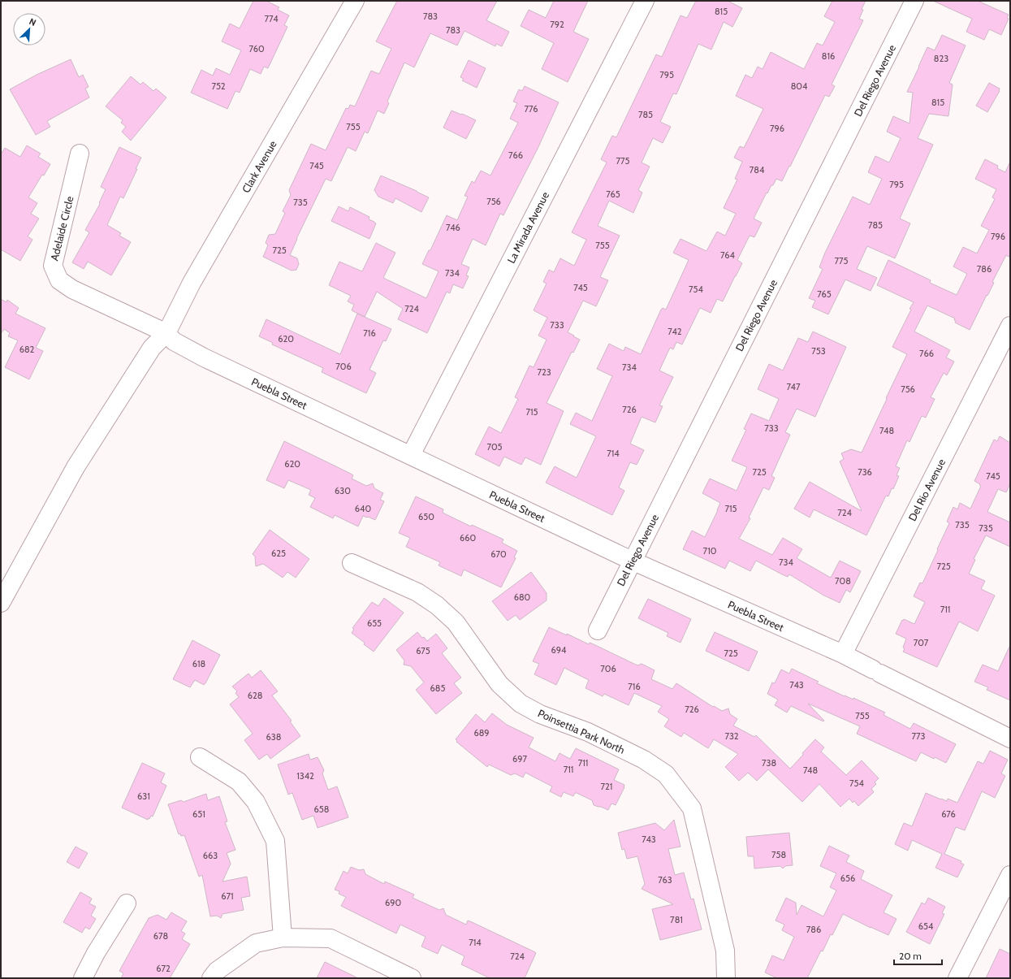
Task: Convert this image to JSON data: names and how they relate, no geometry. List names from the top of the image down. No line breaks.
{"streets":{"street":["Del Riego Avenue","Clark Avenue","La Mirada Avenue","Adelaide Circle","Puebla Street","Del Rio Avenue","Poinsettia Park North"]},"crossings":[["Del Riego Avenue","Puebla Street"],["Clark Avenue","Adelaide Circle"],["Clark Avenue","Puebla Street"],["La Mirada Avenue","Puebla Street"],["Adelaide Circle","Puebla Street"],["Puebla Street","Del Rio Avenue"]],"house_numbers":["815","783","774","792","783","760","816","823","795","752","804","815","776","785","755","796","766","775","745","784","795","765","756","735","785","746","796","755","725","764","775","786","734","745","754","765","724","733","742","716","620","682","753","766","706","734","723","747","756","726","715","733","748","705","714","620","725","736","745","630","640","715","724","650","735","735","660","710","625","670","734","725","708","680","711","655","707","694","675","725","618","706","743","716","685","628","726","755","689","732","773","638","697","711","738","711","748","1342","754","721","631","658","651","676","743","758","663","656","763","671","690","781","654","786","678","714","724","672"],"scale_bar":"20 m","north":"top right"}
